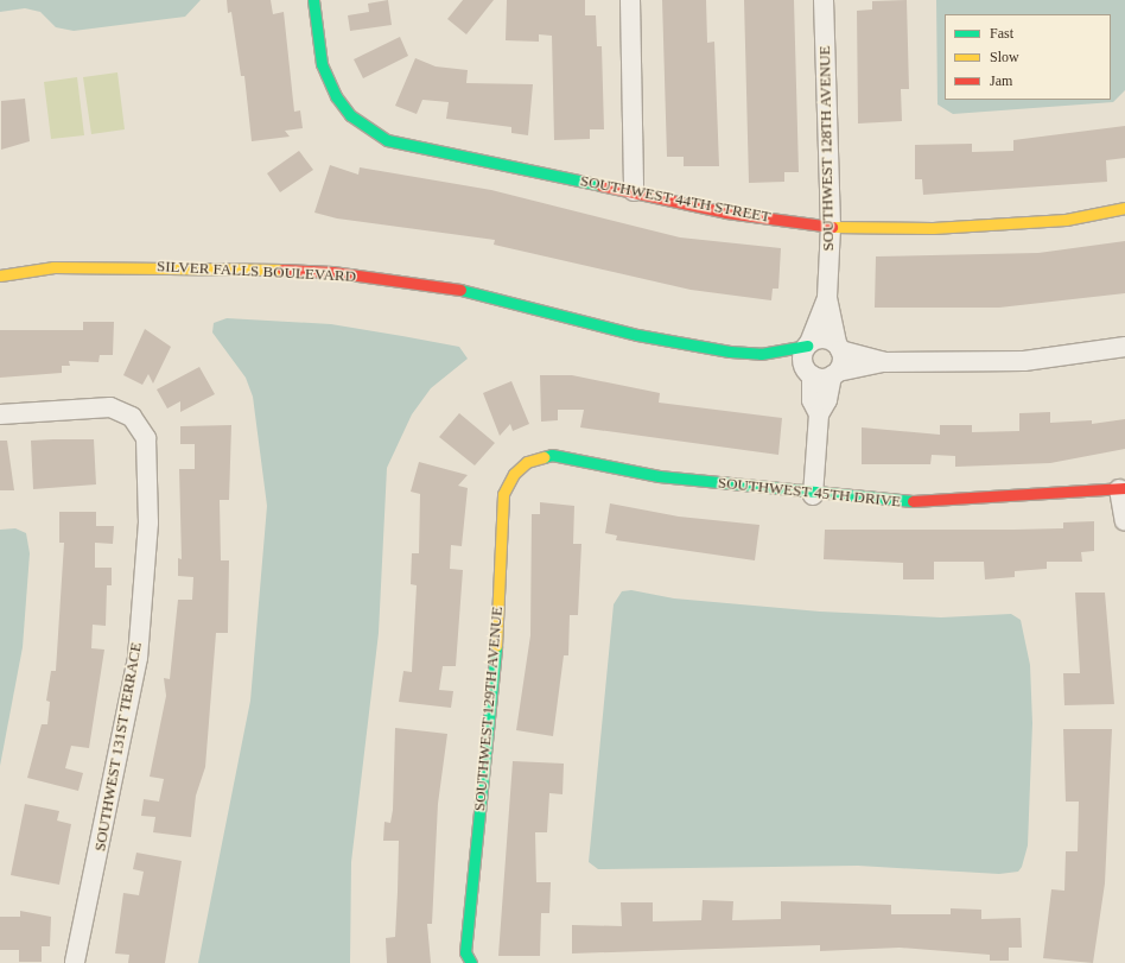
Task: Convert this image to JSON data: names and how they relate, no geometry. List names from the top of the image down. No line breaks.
{"streets":{"street":["SOUTHWEST 128TH AVENUE","SOUTHWEST 44TH STREET","SILVER FALLS BOULEVARD","SOUTHWEST 45TH DRIVE","SOUTHWEST 129TH AVENUE","SOUTHWEST 131ST TERRACE"]},"crossings":[["SOUTHWEST 128TH AVENUE","SOUTHWEST 44TH STREET"],["SOUTHWEST 128TH AVENUE","SILVER FALLS BOULEVARD"],["SOUTHWEST 45TH DRIVE","SOUTHWEST 129TH AVENUE"]],"legend":["Fast","Slow","Jam"]}
